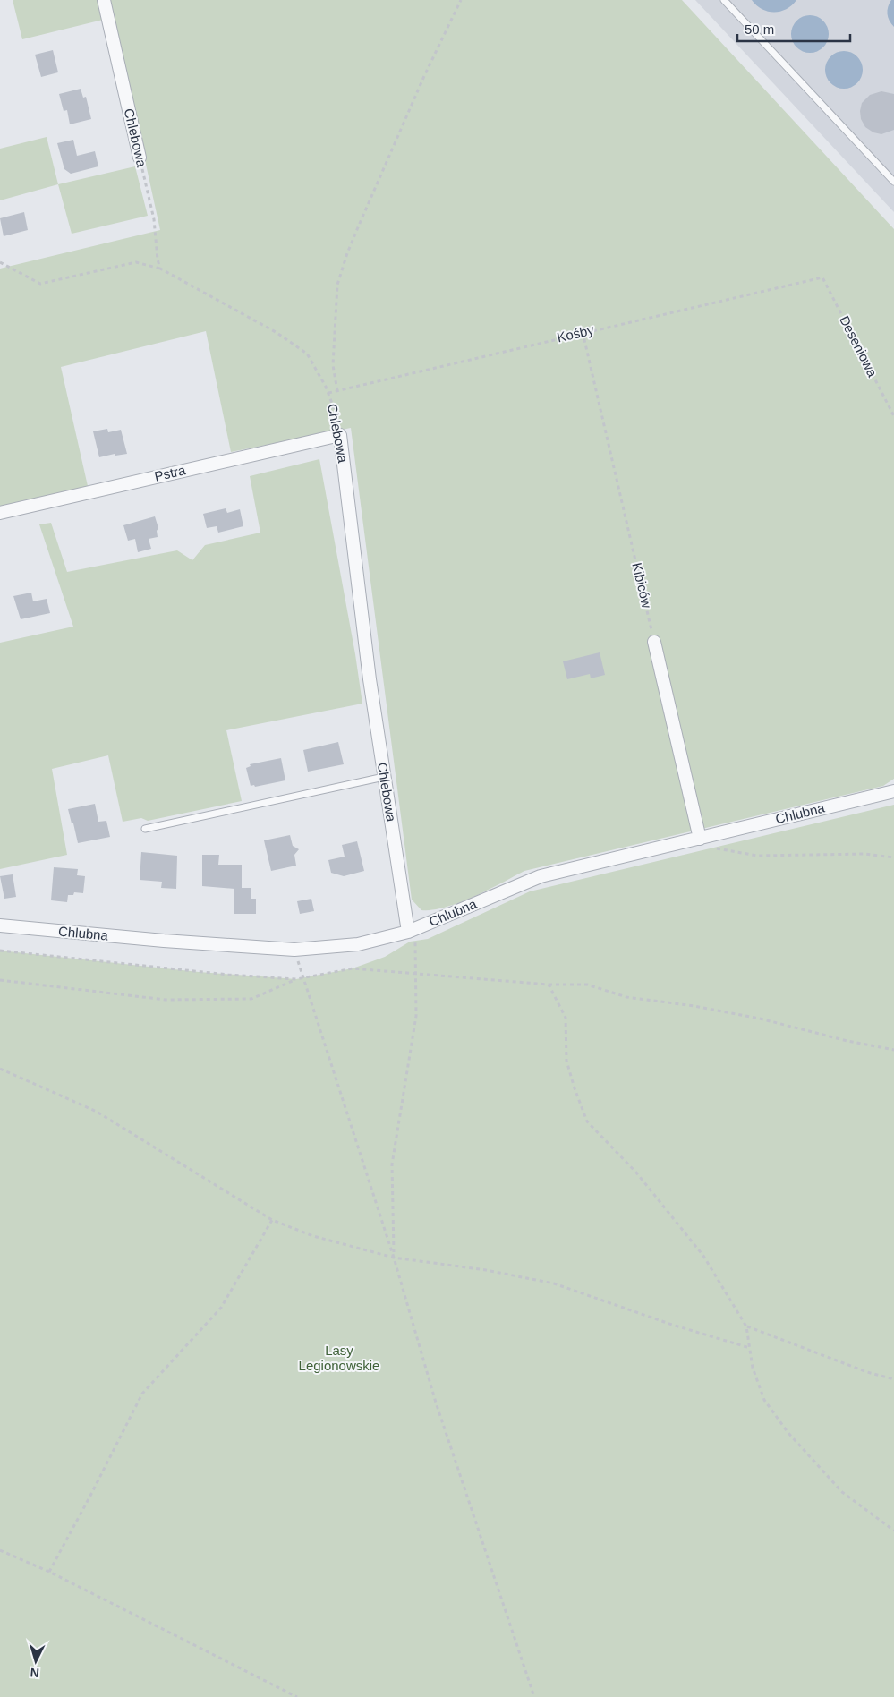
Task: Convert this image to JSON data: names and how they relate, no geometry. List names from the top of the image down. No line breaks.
{"streets":{"street":["Chlebowa","Pstra","Chlubna"],"path":["Kośby","Deseniowa","Kibiców"]},"crossings":[["Chlebowa","Kośby"],["Chlebowa","Pstra"],["Chlebowa","Chlubna"],["Kośby","Deseniowa"],["Kośby","Kibiców"]],"parks":["Lasy Legionowskie"],"scale_bar":"50 m","north":"bottom"}
